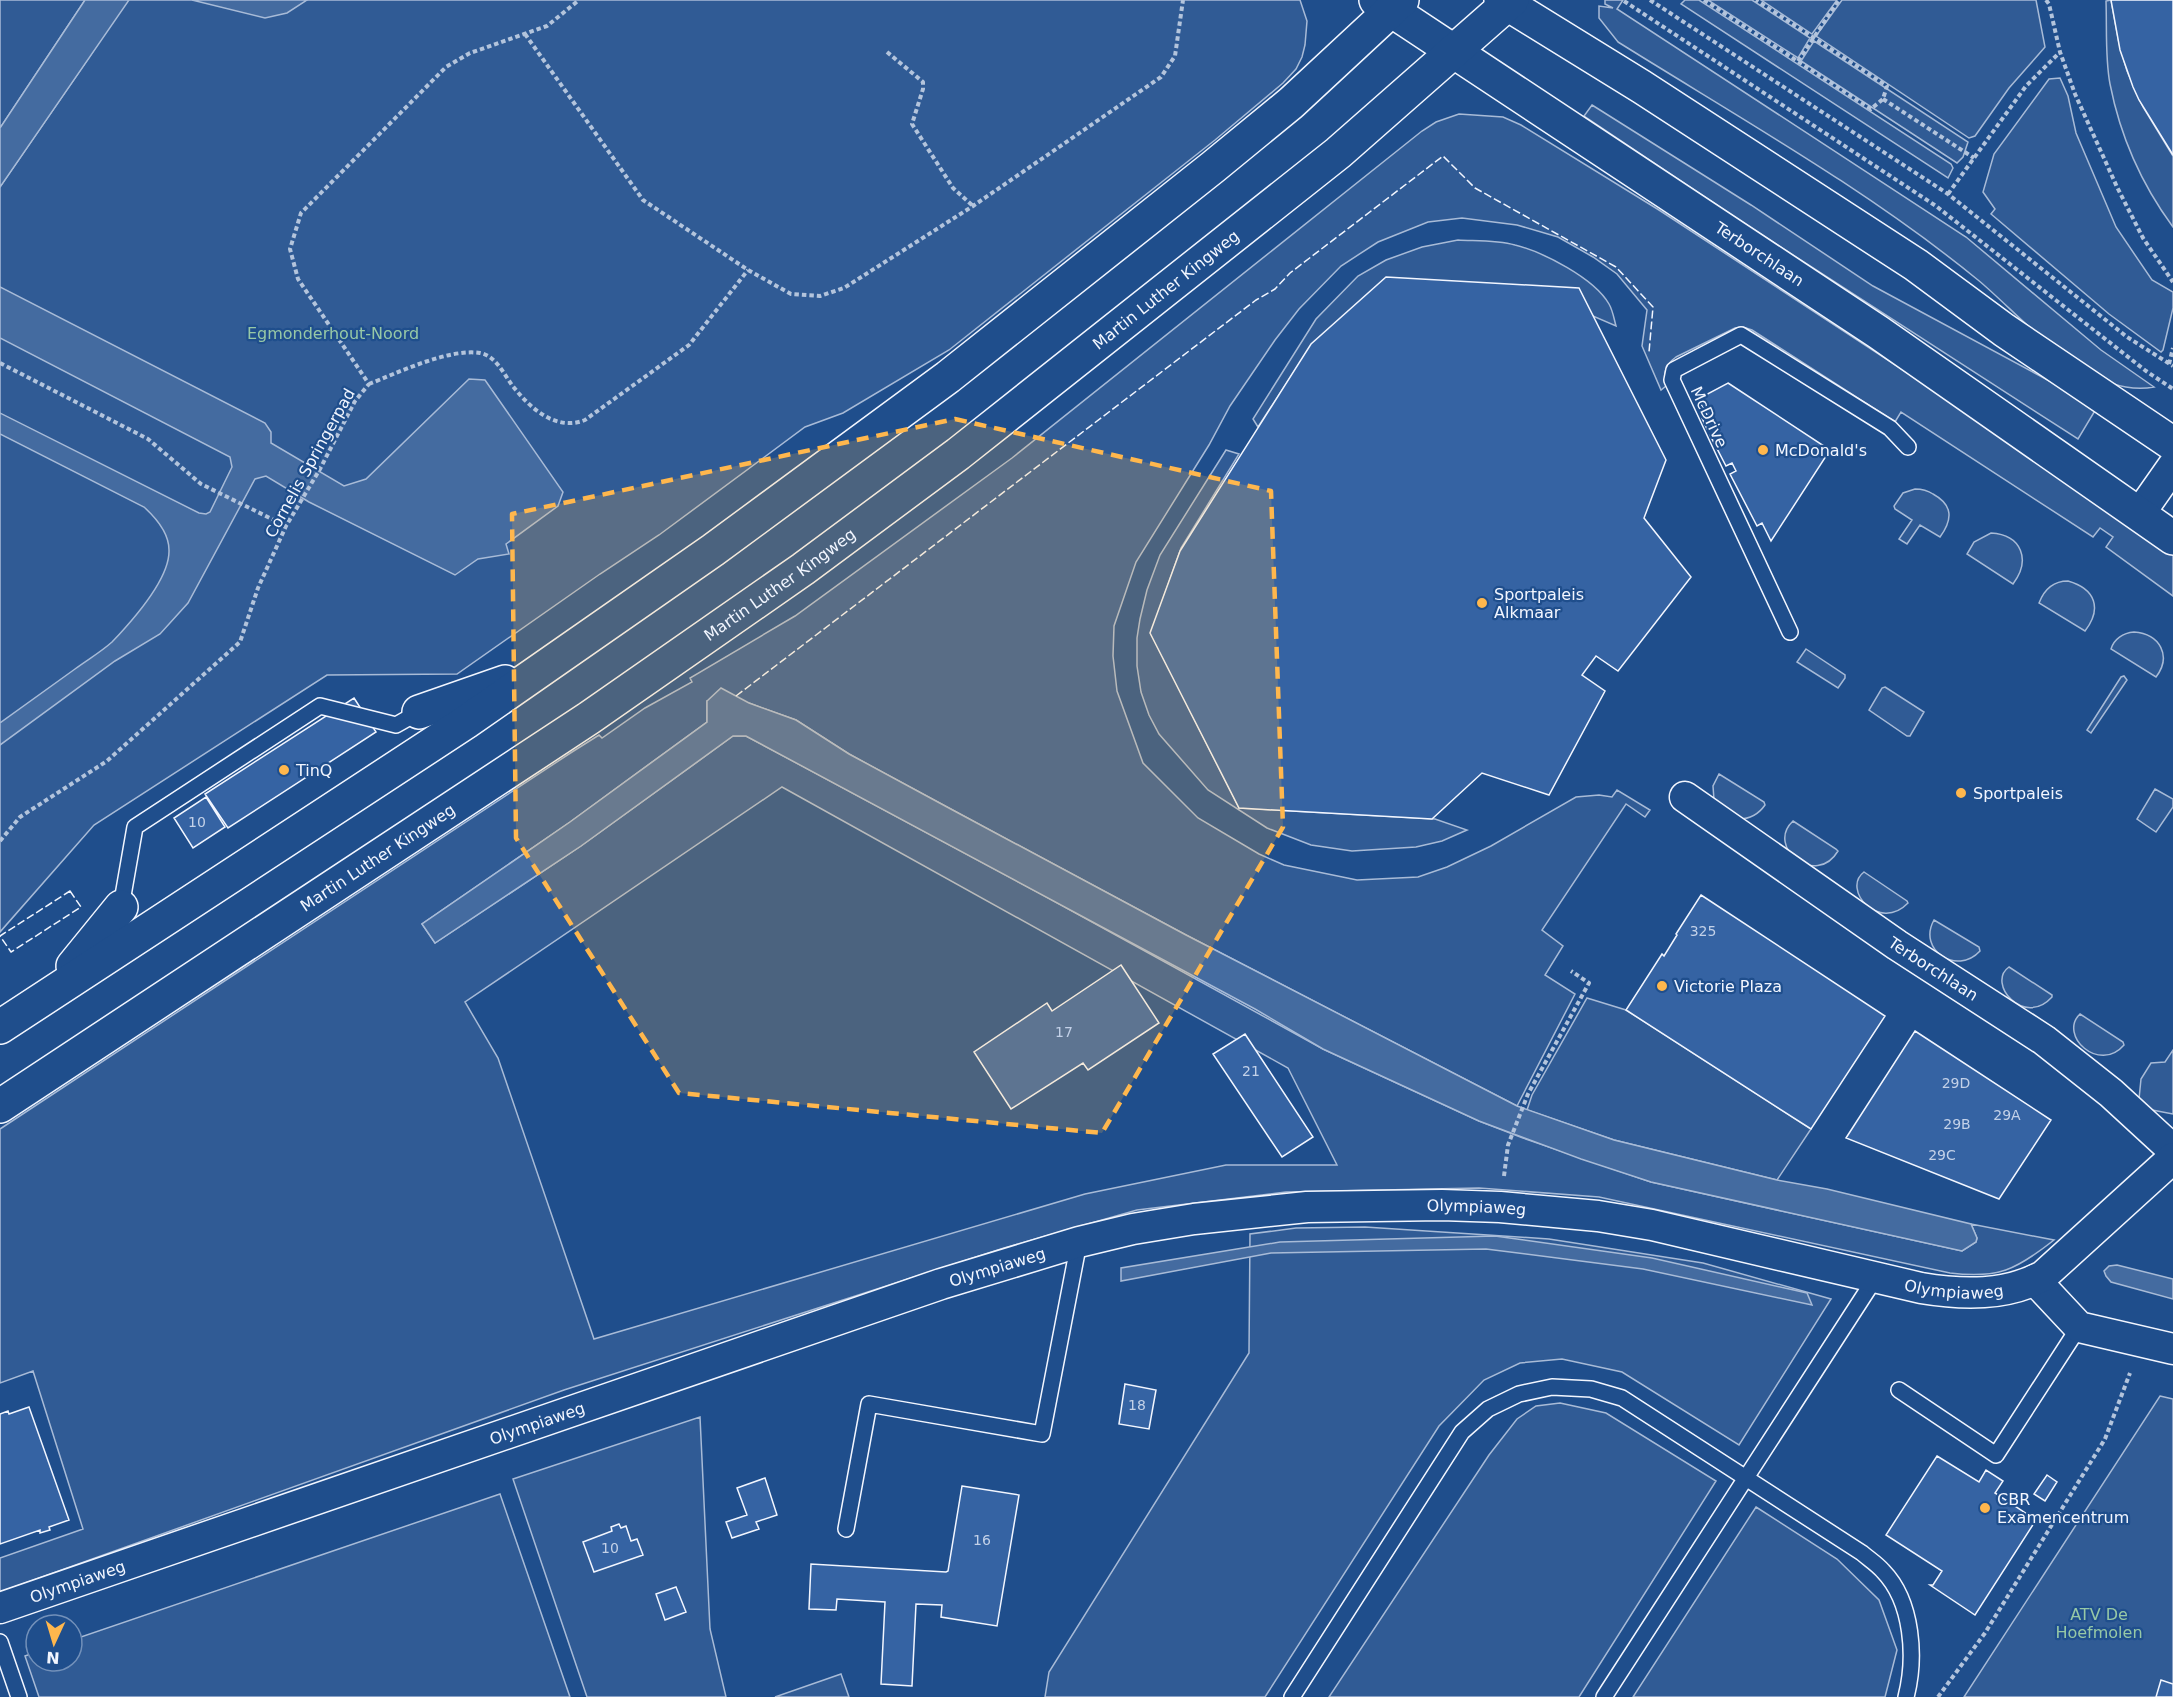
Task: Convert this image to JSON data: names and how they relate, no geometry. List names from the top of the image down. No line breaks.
{"streets":{"main road":["Terborchlaan","Martin Luther Kingweg"],"street":["Olympiaweg"],"lane":["McDrive"],"path":["Cornelis Springerpad"]},"crossings":[["Terborchlaan","Martin Luther Kingweg"]],"parks":["Egmonderhout-Noord","ATV De Hoefmolen"],"places":["McDonald's","Sportpaleis Alkmaar","TinQ","Sportpaleis","Victorie Plaza","CBR Examencentrum"],"house_numbers":["10","325","17","21","29D","29A","29B","29C","18","16","10"],"north":"bottom"}
